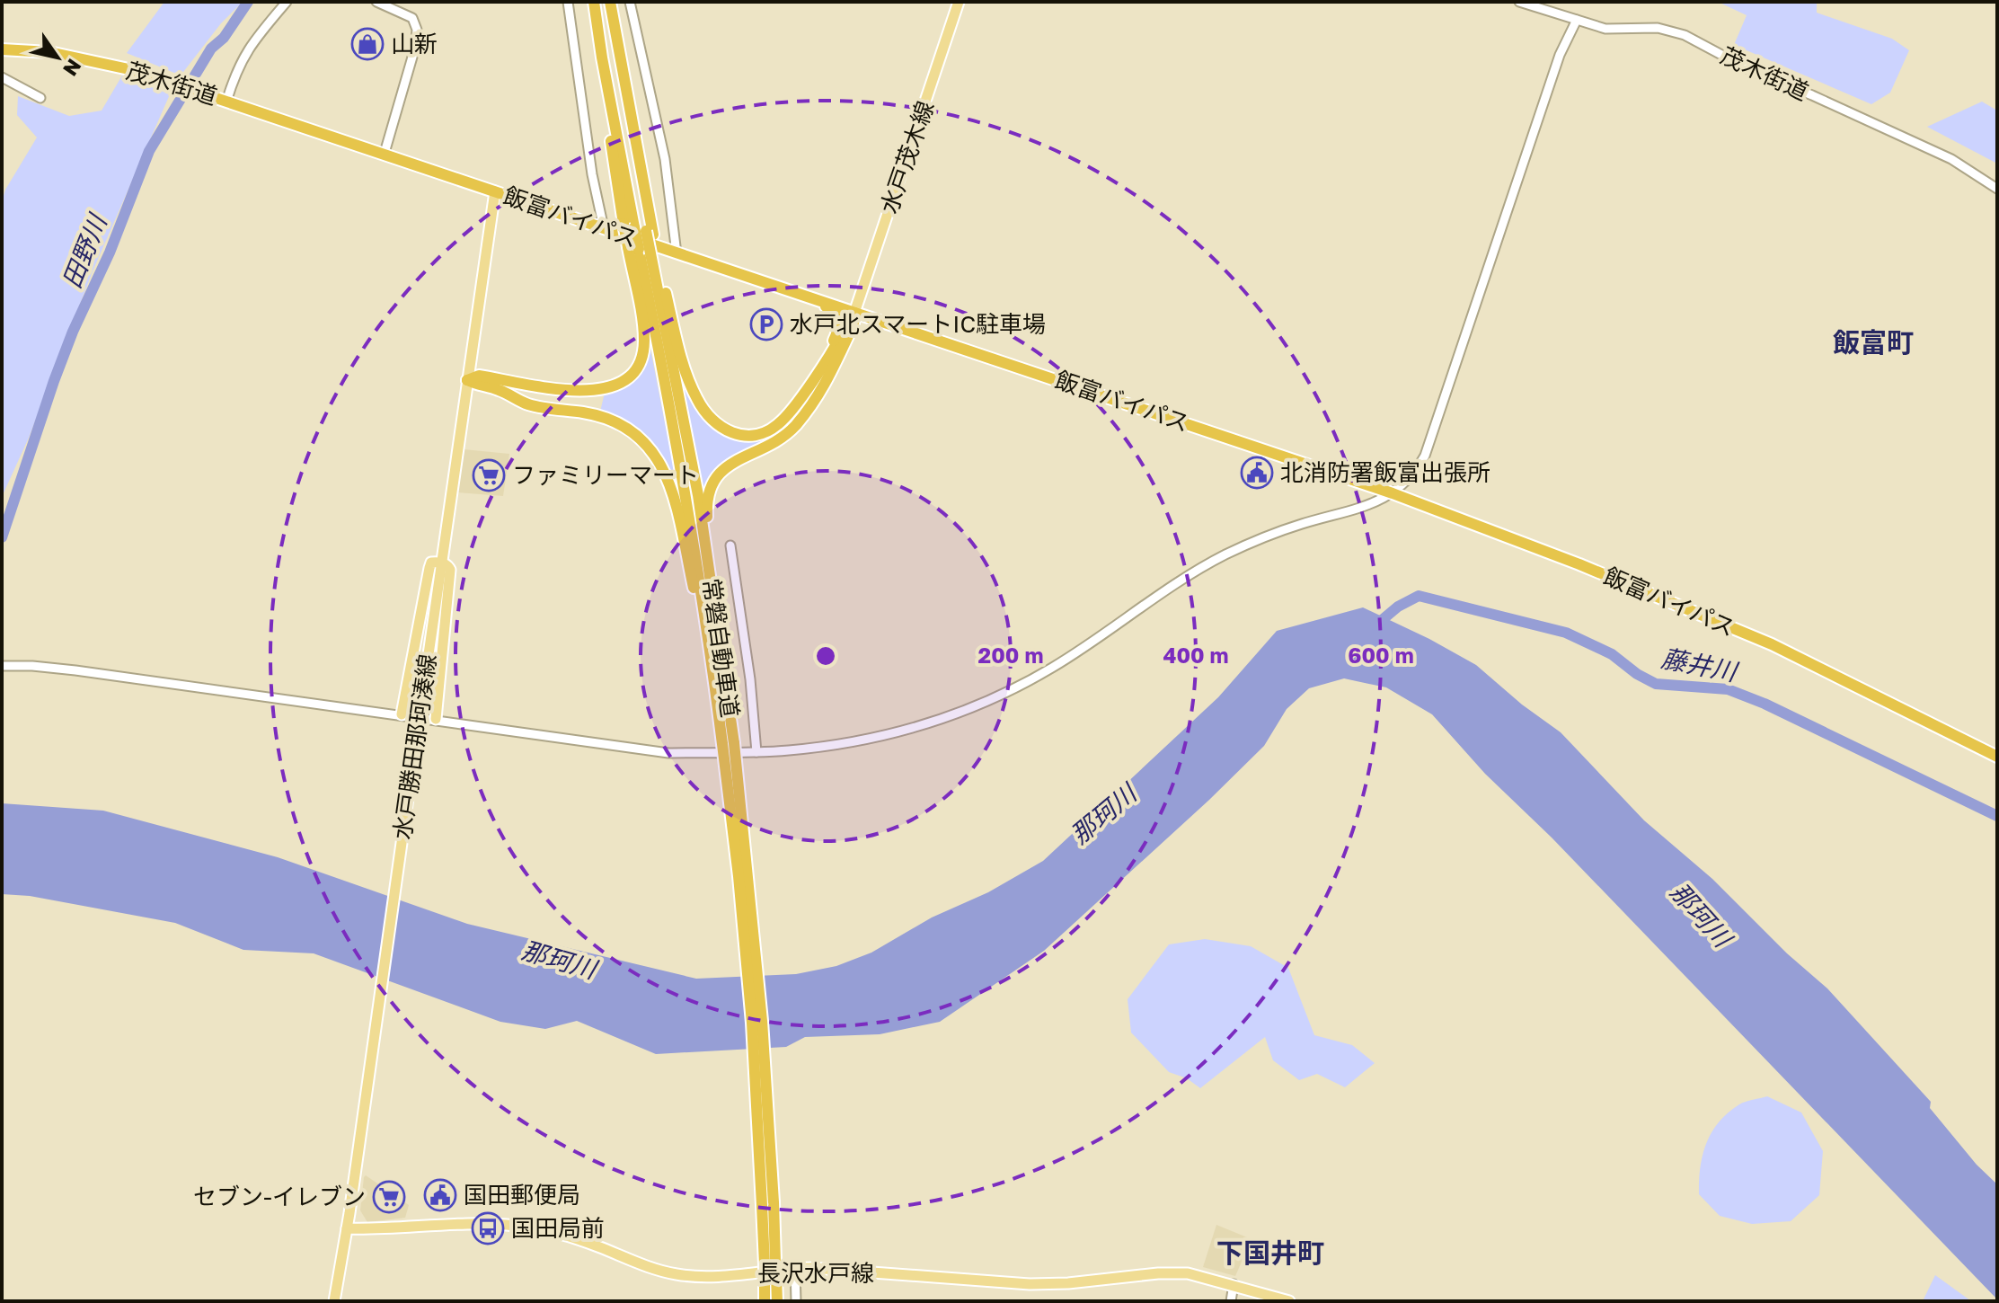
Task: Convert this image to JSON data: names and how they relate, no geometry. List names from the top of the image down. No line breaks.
{"streets":{"highway":["茂木街道","飯富バイパス","常磐自動車道"],"main road":["水戸茂木線","水戸勝田那珂湊線","長沢水戸線"]},"crossings":[["茂木街道","飯富バイパス"],["水戸茂木線","飯富バイパス"],["飯富バイパス","水戸勝田那珂湊線"],["水戸勝田那珂湊線","長沢水戸線"]],"districts":["飯富町","下国井町"],"water":["田野川","藤井川","那珂川"],"places":{"shop":["山新"],"parking":["水戸北スマートIC駐車場"],"public building":["北消防署飯富出張所","国田郵便局"],"supermarket":["ファミリーマート","セブン-イレブン"],"bus stop":["国田局前"]},"north":"bottom right","rings":["200 m","400 m","600 m"]}
